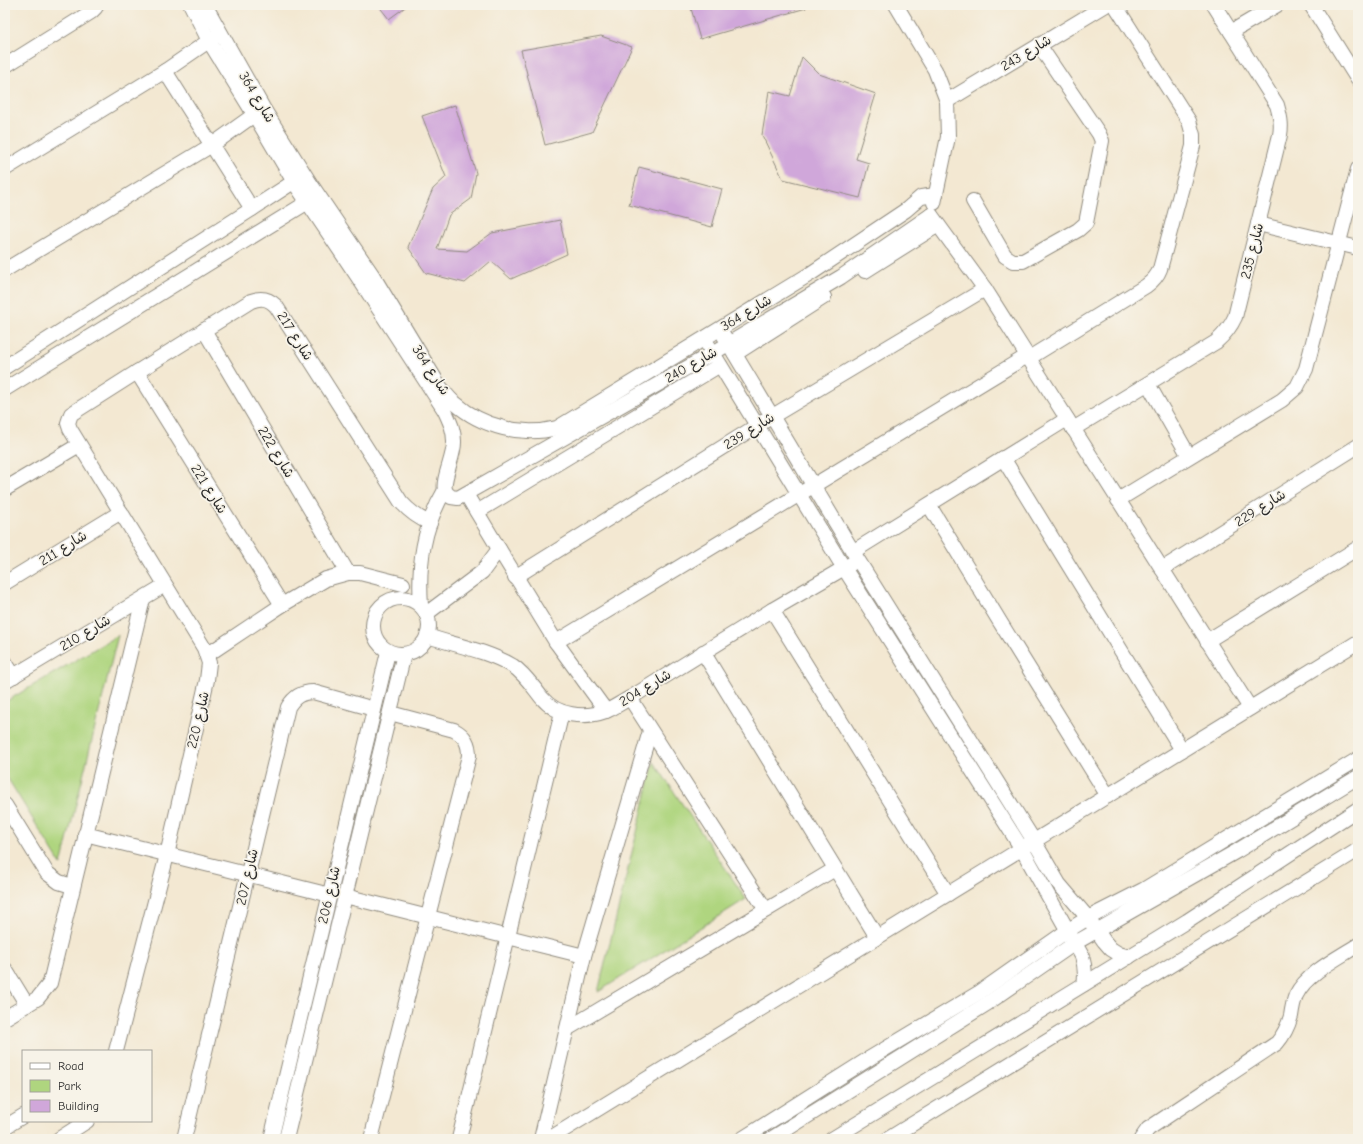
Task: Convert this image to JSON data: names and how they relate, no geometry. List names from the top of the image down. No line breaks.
{"streets":{"street":["شارع 243","شارع 364","شارع 235","شارع 217","شارع 240","شارع 239","شارع 222","شارع 221","شارع 229","شارع 211","شارع 210","شارع 204","شارع 220","شارع 207","شارع 206"]},"crossings":[["شارع 235","شارع 204"],["شارع 217","شارع 222"],["شارع 217","شارع 221"],["شارع 217","شارع 220"],["شارع 211","شارع 220"],["شارع 210","شارع 220"],["شارع 204","شارع 206"],["شارع 207","شارع 206"]],"legend":["Road","Park","Building"]}
